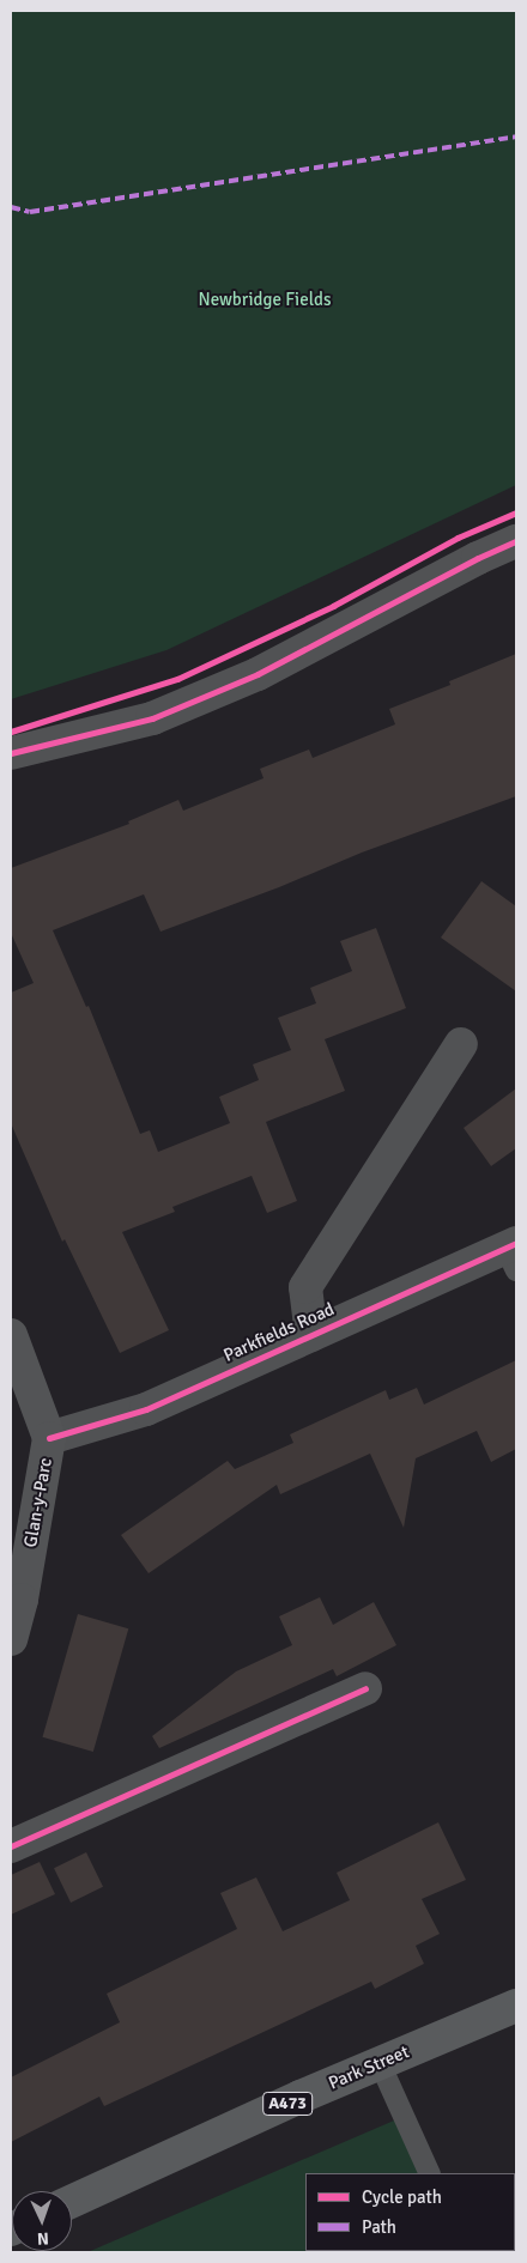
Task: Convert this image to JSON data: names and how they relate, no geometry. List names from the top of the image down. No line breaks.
{"streets":{"main road":["Park Street","A473"],"street":["Parkfields Road","Glan-y-Parc"]},"crossings":[["Parkfields Road","Glan-y-Parc"]],"parks":["Newbridge Fields"],"legend":["Cycle path","Path"],"north":"bottom"}
